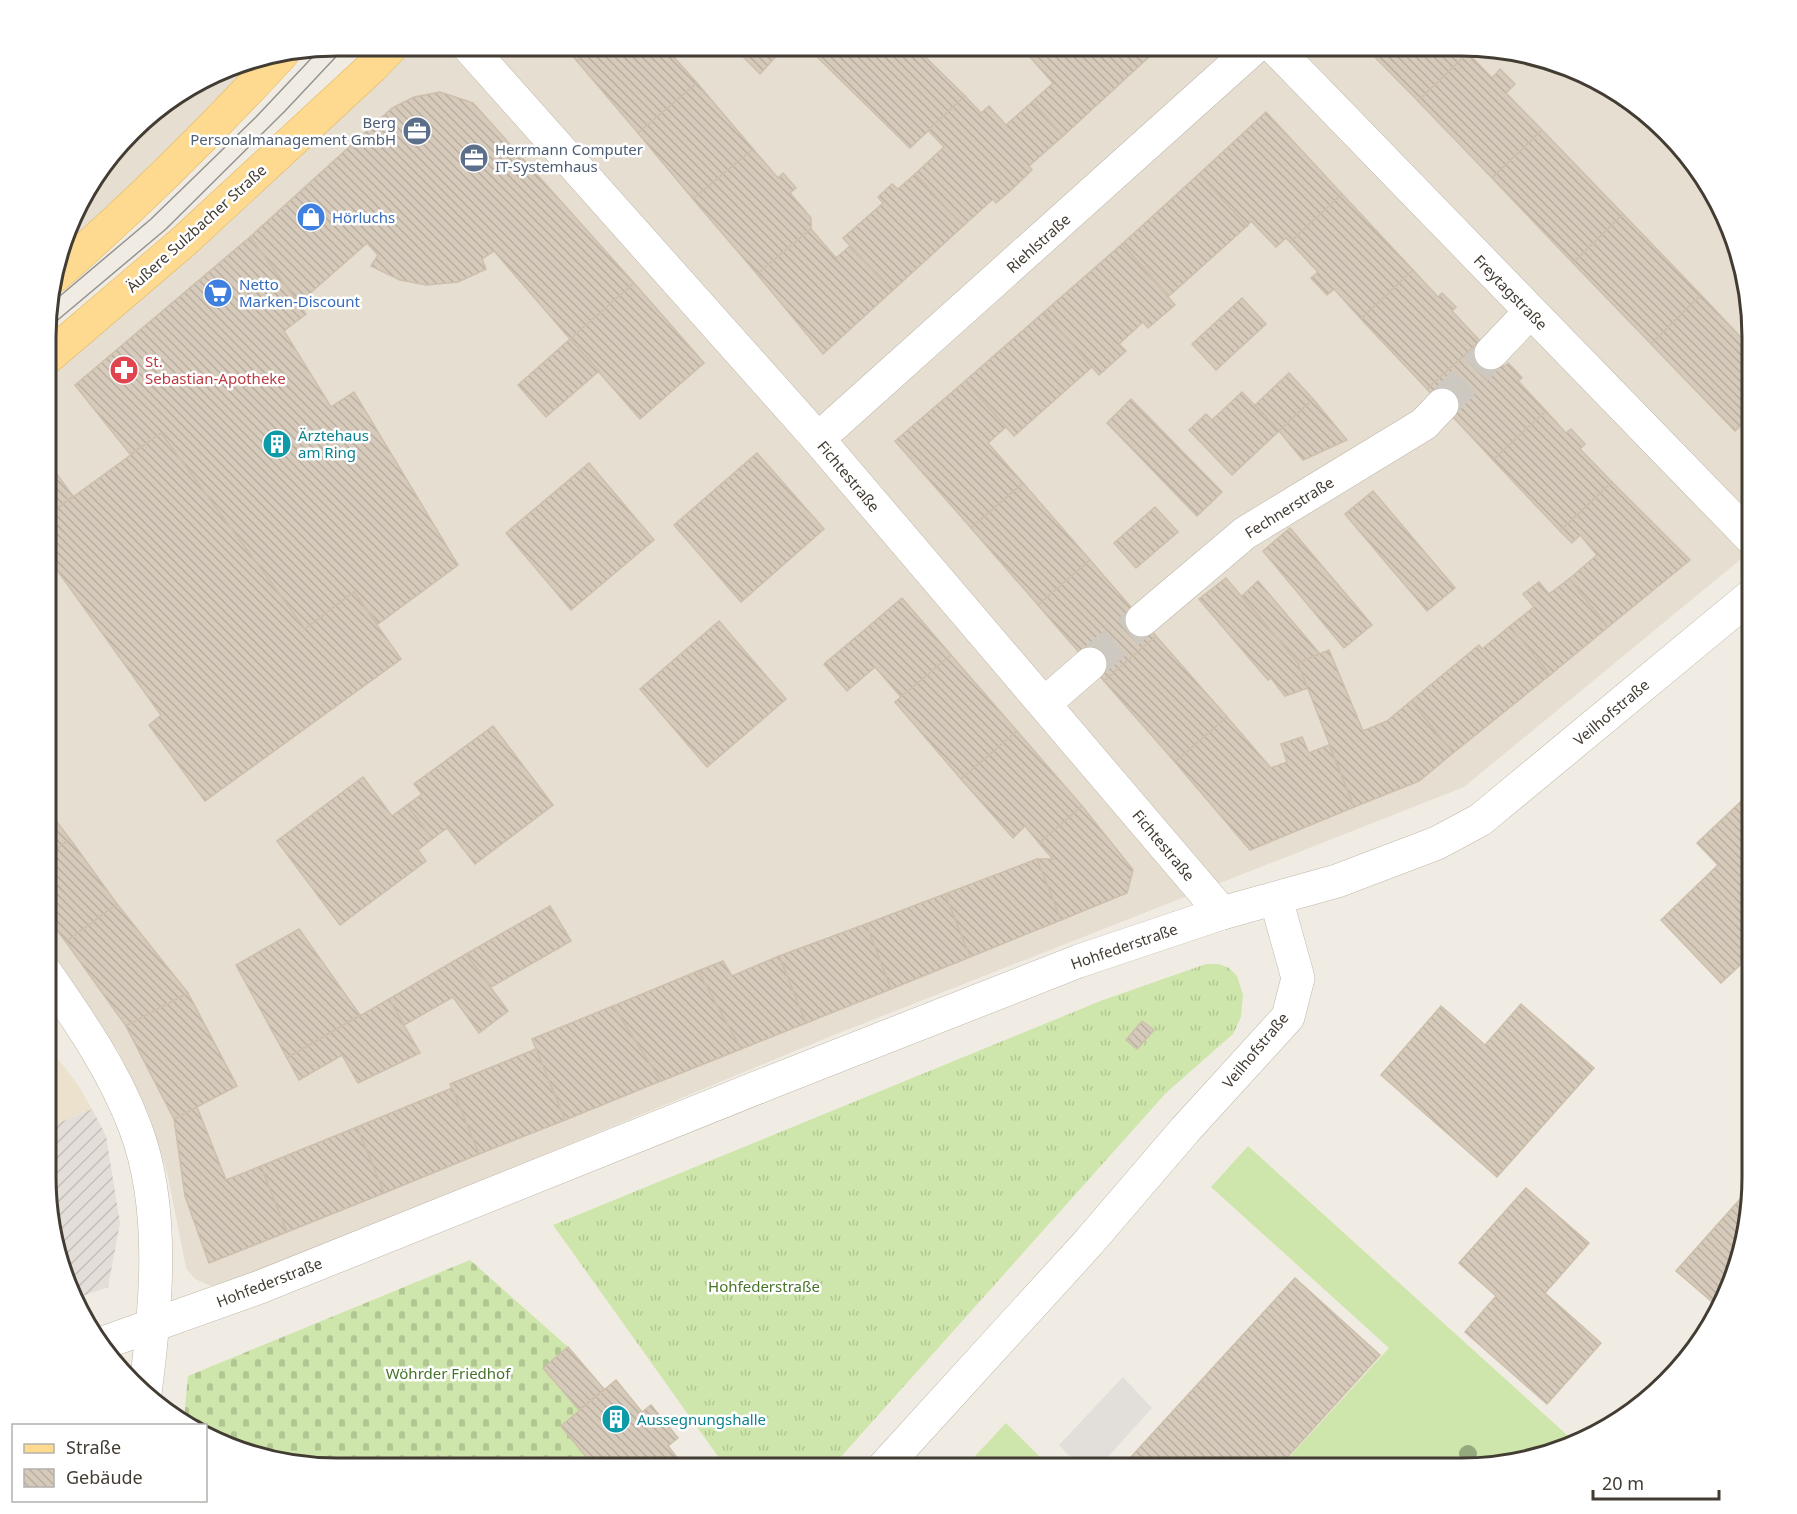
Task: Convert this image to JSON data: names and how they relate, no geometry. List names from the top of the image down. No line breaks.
{"streets":{"main road":["Äußere Sulzbacher Straße"],"street":["Riehlstraße","Freytagstraße","Fichtestraße","Fechnerstraße","Veilhofstraße","Hohfederstraße"]},"crossings":[["Riehlstraße","Fichtestraße"],["Fichtestraße","Hohfederstraße"],["Veilhofstraße","Hohfederstraße"]],"parks":["Hohfederstraße","Wöhrder Friedhof"],"places":{"office":["Berg Personalmanagement GmbH","Herrmann Computer IT-Systemhaus"],"shop":["Hörluchs"],"supermarket":["Netto Marken-Discount"],"pharmacy":["St. Sebastian-Apotheke"],"building":["Ärztehaus am Ring","Aussegnungshalle"]},"legend":["Straße","Gebäude"],"scale_bar":"20 m"}
